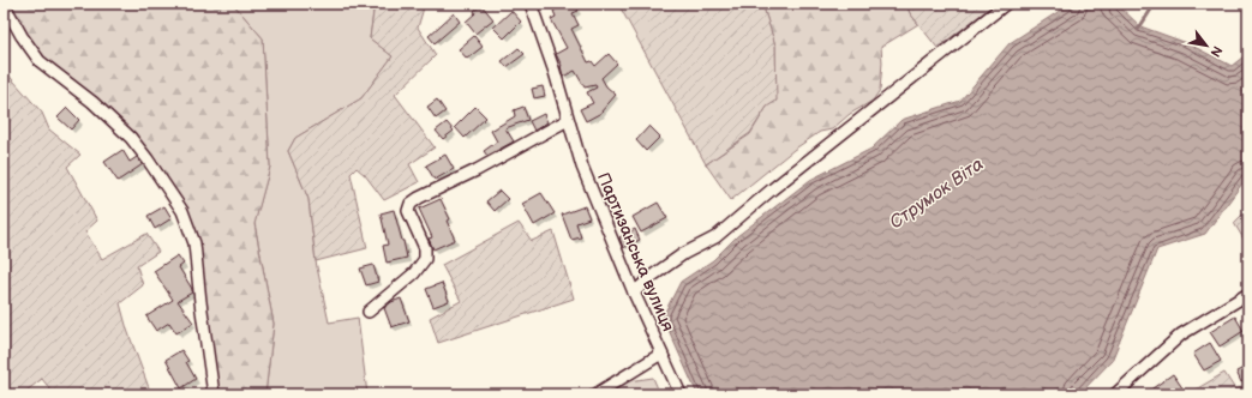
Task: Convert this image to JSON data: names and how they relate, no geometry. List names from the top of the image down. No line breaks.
{"streets":{"street":["Партизанська вулиця"]},"water":["Струмок Віта"],"north":"bottom right"}
